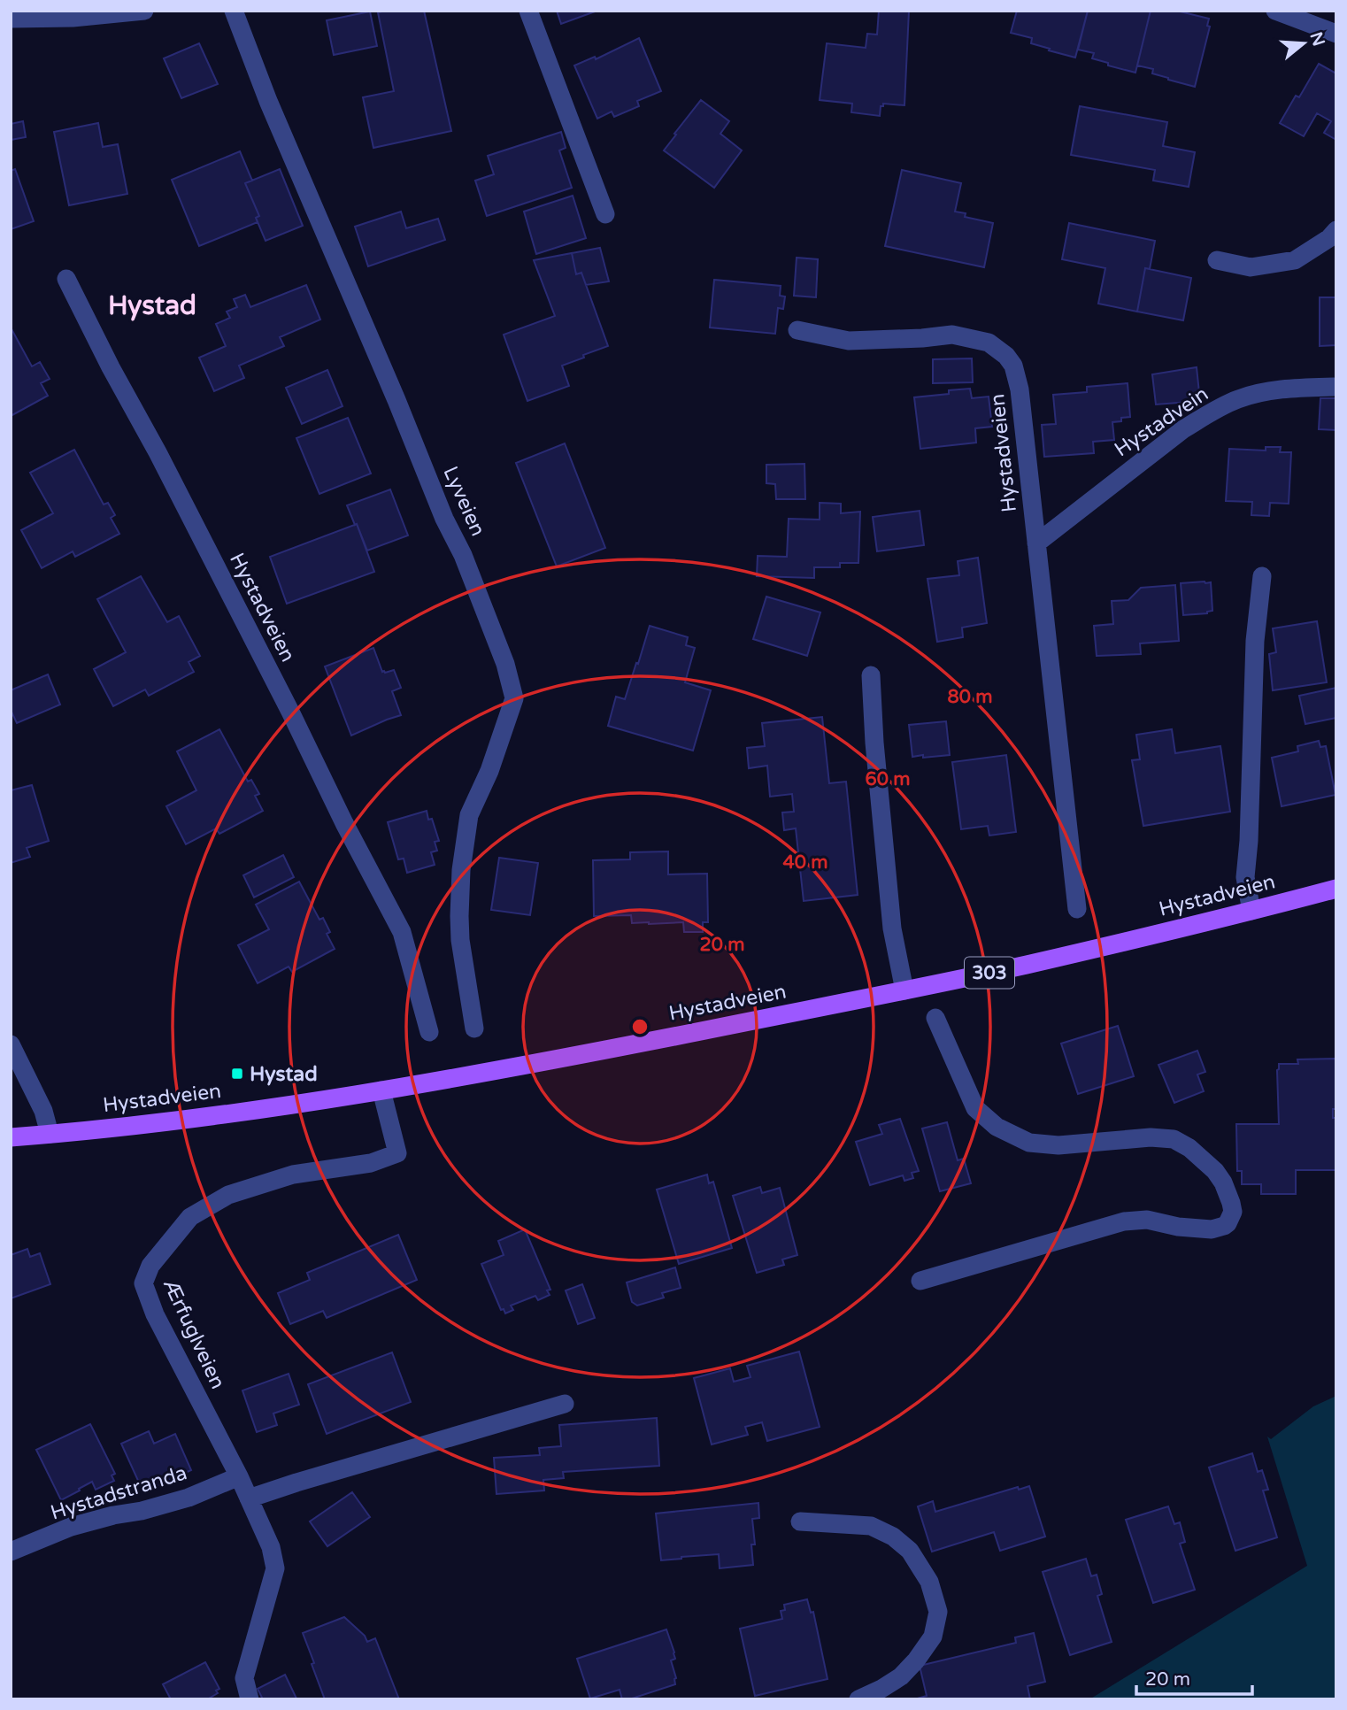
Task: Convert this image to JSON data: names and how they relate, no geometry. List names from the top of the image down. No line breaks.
{"streets":{"main road":["Hystadveien","303"],"street":["Hystadvein","Lyveien","Ærfuglveien","Hystadstranda"]},"crossings":[["Hystadvein","Hystadveien"],["Hystadveien","Ærfuglveien"],["Ærfuglveien","Hystadstranda"]],"districts":["Hystad"],"places":{"transit":["Hystad"]},"scale_bar":"20 m","north":"right","rings":["80 m","60 m","40 m","20 m"]}
